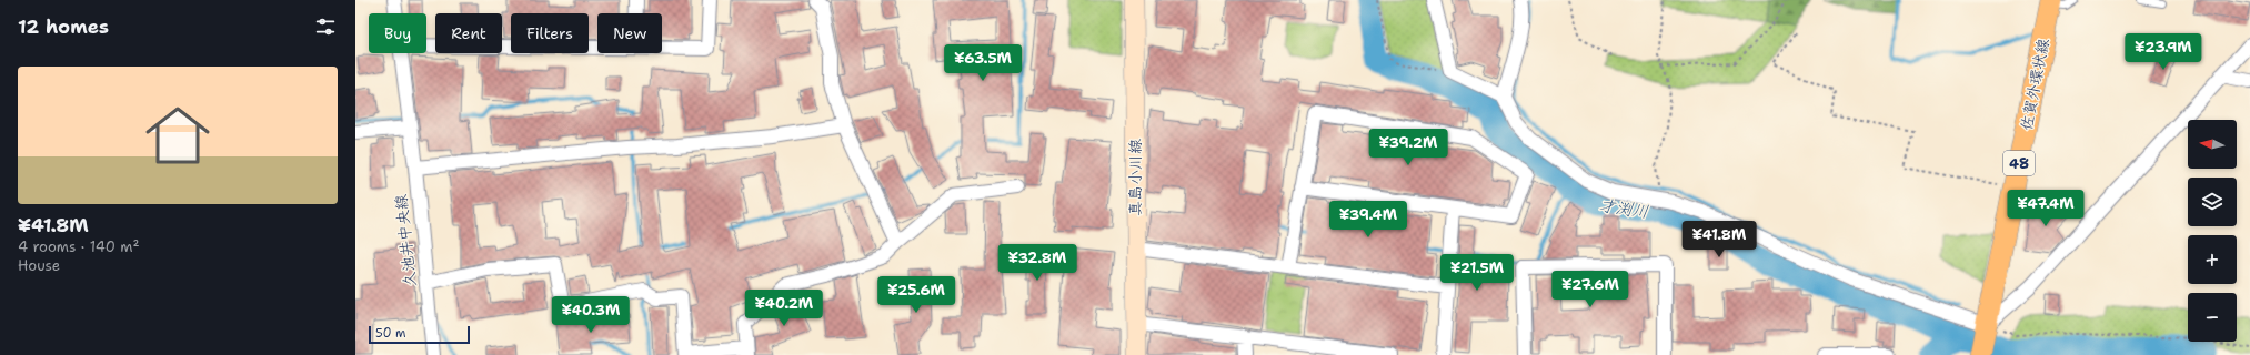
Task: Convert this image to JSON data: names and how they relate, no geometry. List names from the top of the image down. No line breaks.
{"streets":{"main road":["佐賀外環状線","48"],"street":["真島小川線","久池井中央線"]},"crossings":[["佐賀外環状線","48"]],"water":["才渕川"],"scale_bar":"50 m","north":"left","page":{"heading":"12 homes","chip":["Buy","Rent","Filters","New"],"price":["¥23.9M","¥63.5M","¥39.2M","¥47.4M","¥39.4M","¥41.8M","¥32.8M","¥21.5M","¥27.6M","¥25.6M","¥40.2M","¥40.3M"],"list":[{"name":"¥41.8M","note":"4 rooms · 140 m² · House"}],"map_buttons":["+","−"],"scale":"50 m"}}
